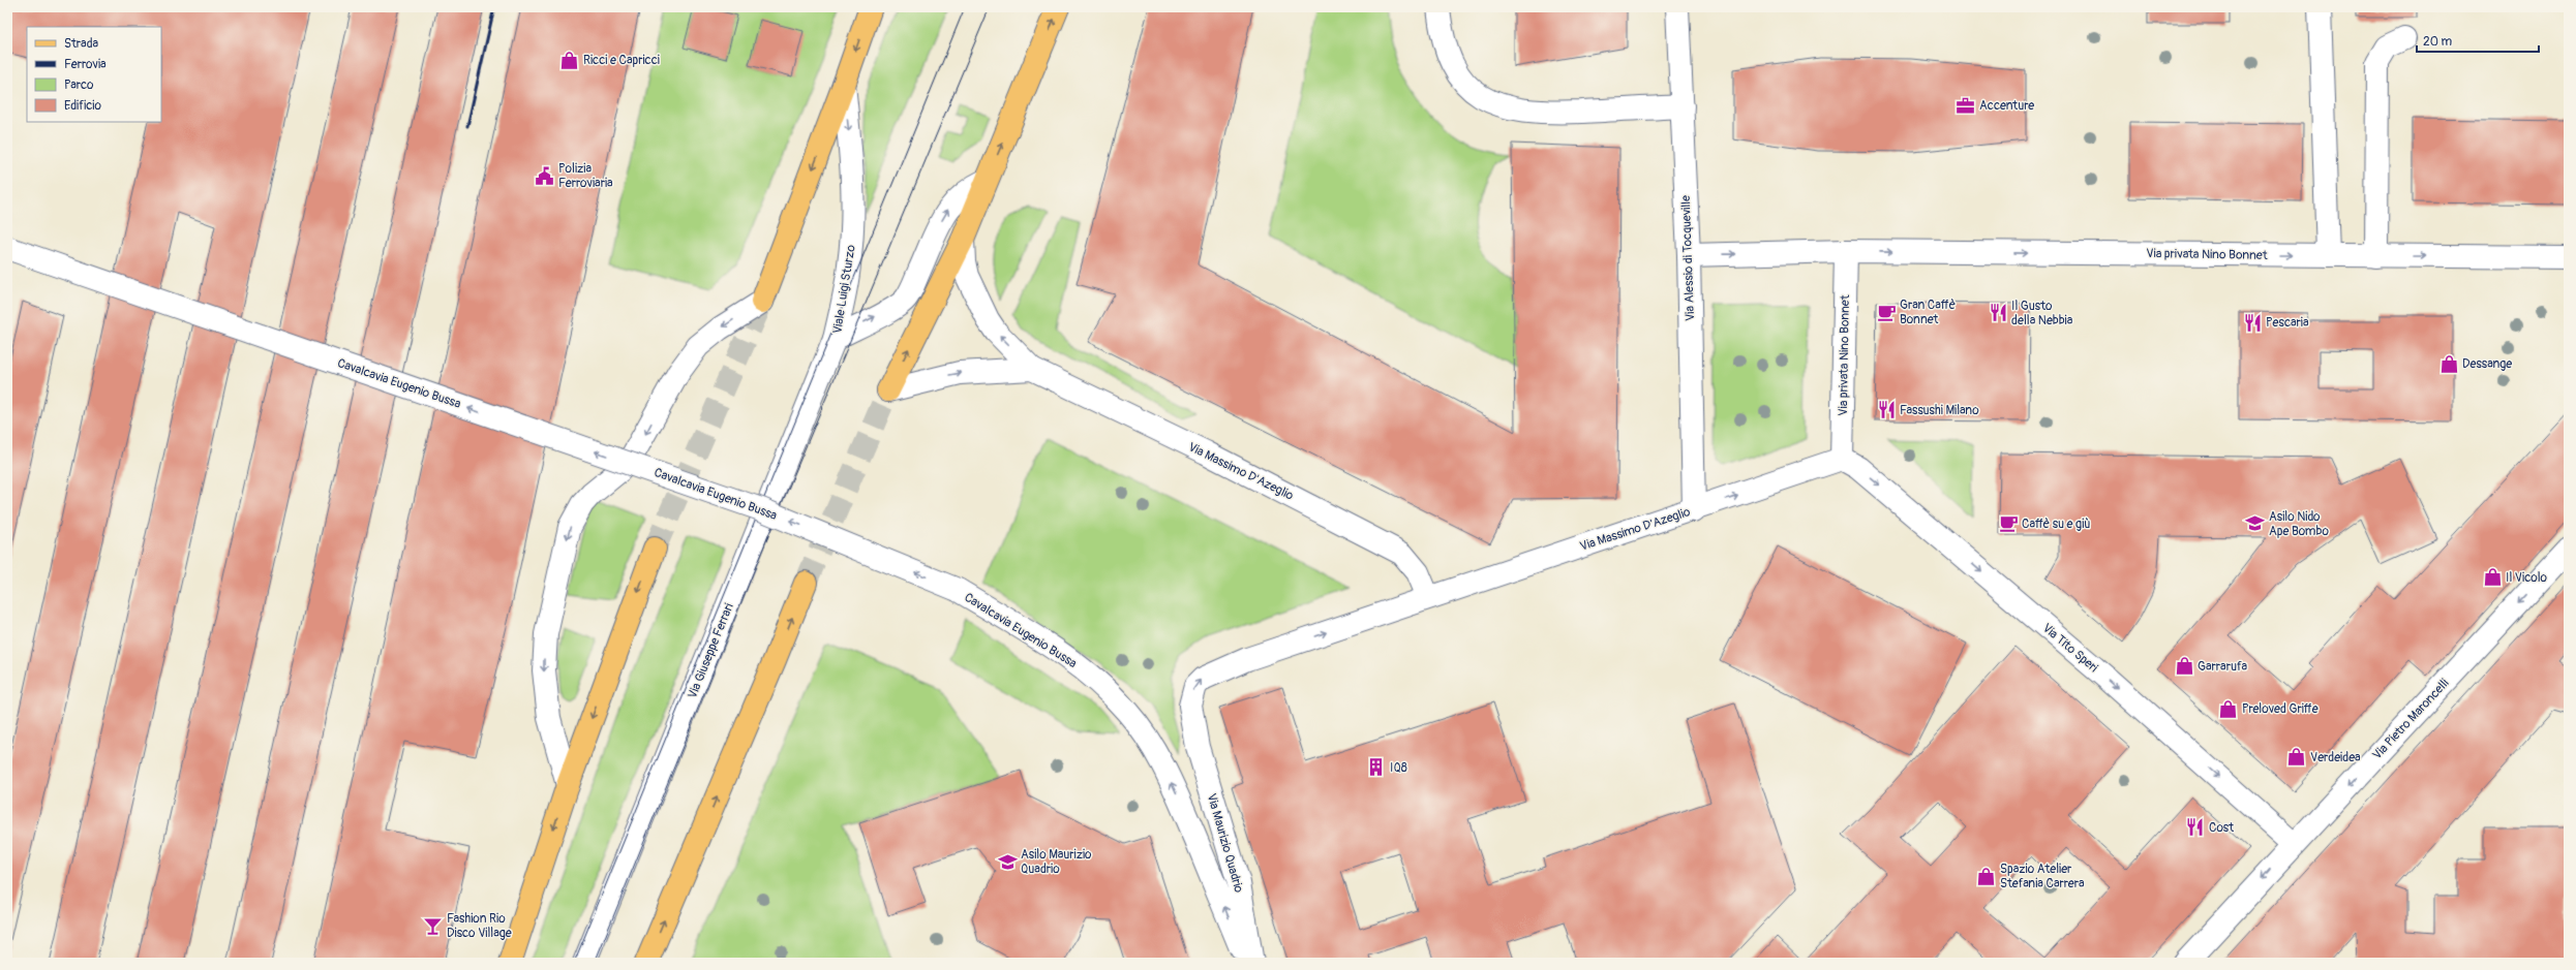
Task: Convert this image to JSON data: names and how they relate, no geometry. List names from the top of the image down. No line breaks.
{"streets":{"main road":["Viale Luigi Sturzo"],"street":["Via privata Nino Bonnet","Via Alessio di Tocqueville","Cavalcavia Eugenio Bussa","Via Massimo D'Azeglio","Via Tito Speri","Via Giuseppe Ferrari","Via Pietro Maroncelli","Via Maurizio Quadrio"]},"crossings":[["Via privata Nino Bonnet","Via Alessio di Tocqueville"],["Via privata Nino Bonnet","Via Massimo D'Azeglio"],["Via privata Nino Bonnet","Via Tito Speri"],["Via Alessio di Tocqueville","Via Massimo D'Azeglio"],["Viale Luigi Sturzo","Via Giuseppe Ferrari"],["Via Massimo D'Azeglio","Via Tito Speri"],["Via Massimo D'Azeglio","Via Maurizio Quadrio"],["Via Tito Speri","Via Pietro Maroncelli"]],"one_way":["Via privata Nino Bonnet","Cavalcavia Eugenio Bussa","Via Tito Speri","Via Pietro Maroncelli"],"places":{"shop":["Ricci e Capricci","Dessange","Il Vicolo","Garrarufa","Preloved Griffe","Verdeidea","Spazio Atelier Stefania Carrera"],"office":["Accenture"],"public building":["Polizia Ferroviaria"],"cafe":["Gran Caffè Bonnet","Caffè su e giù"],"restaurant":["Il Gusto della Nebbia","Pescaria","Fassushi Milano","Cost"],"school or university":["Asilo Nido Ape Bombo","Asilo Maurizio Quadrio"],"building":["IQ8"],"bar":["Fashion Rio Disco Village"]},"legend":["Strada","Ferrovia","Parco","Edificio"],"scale_bar":"20 m"}
